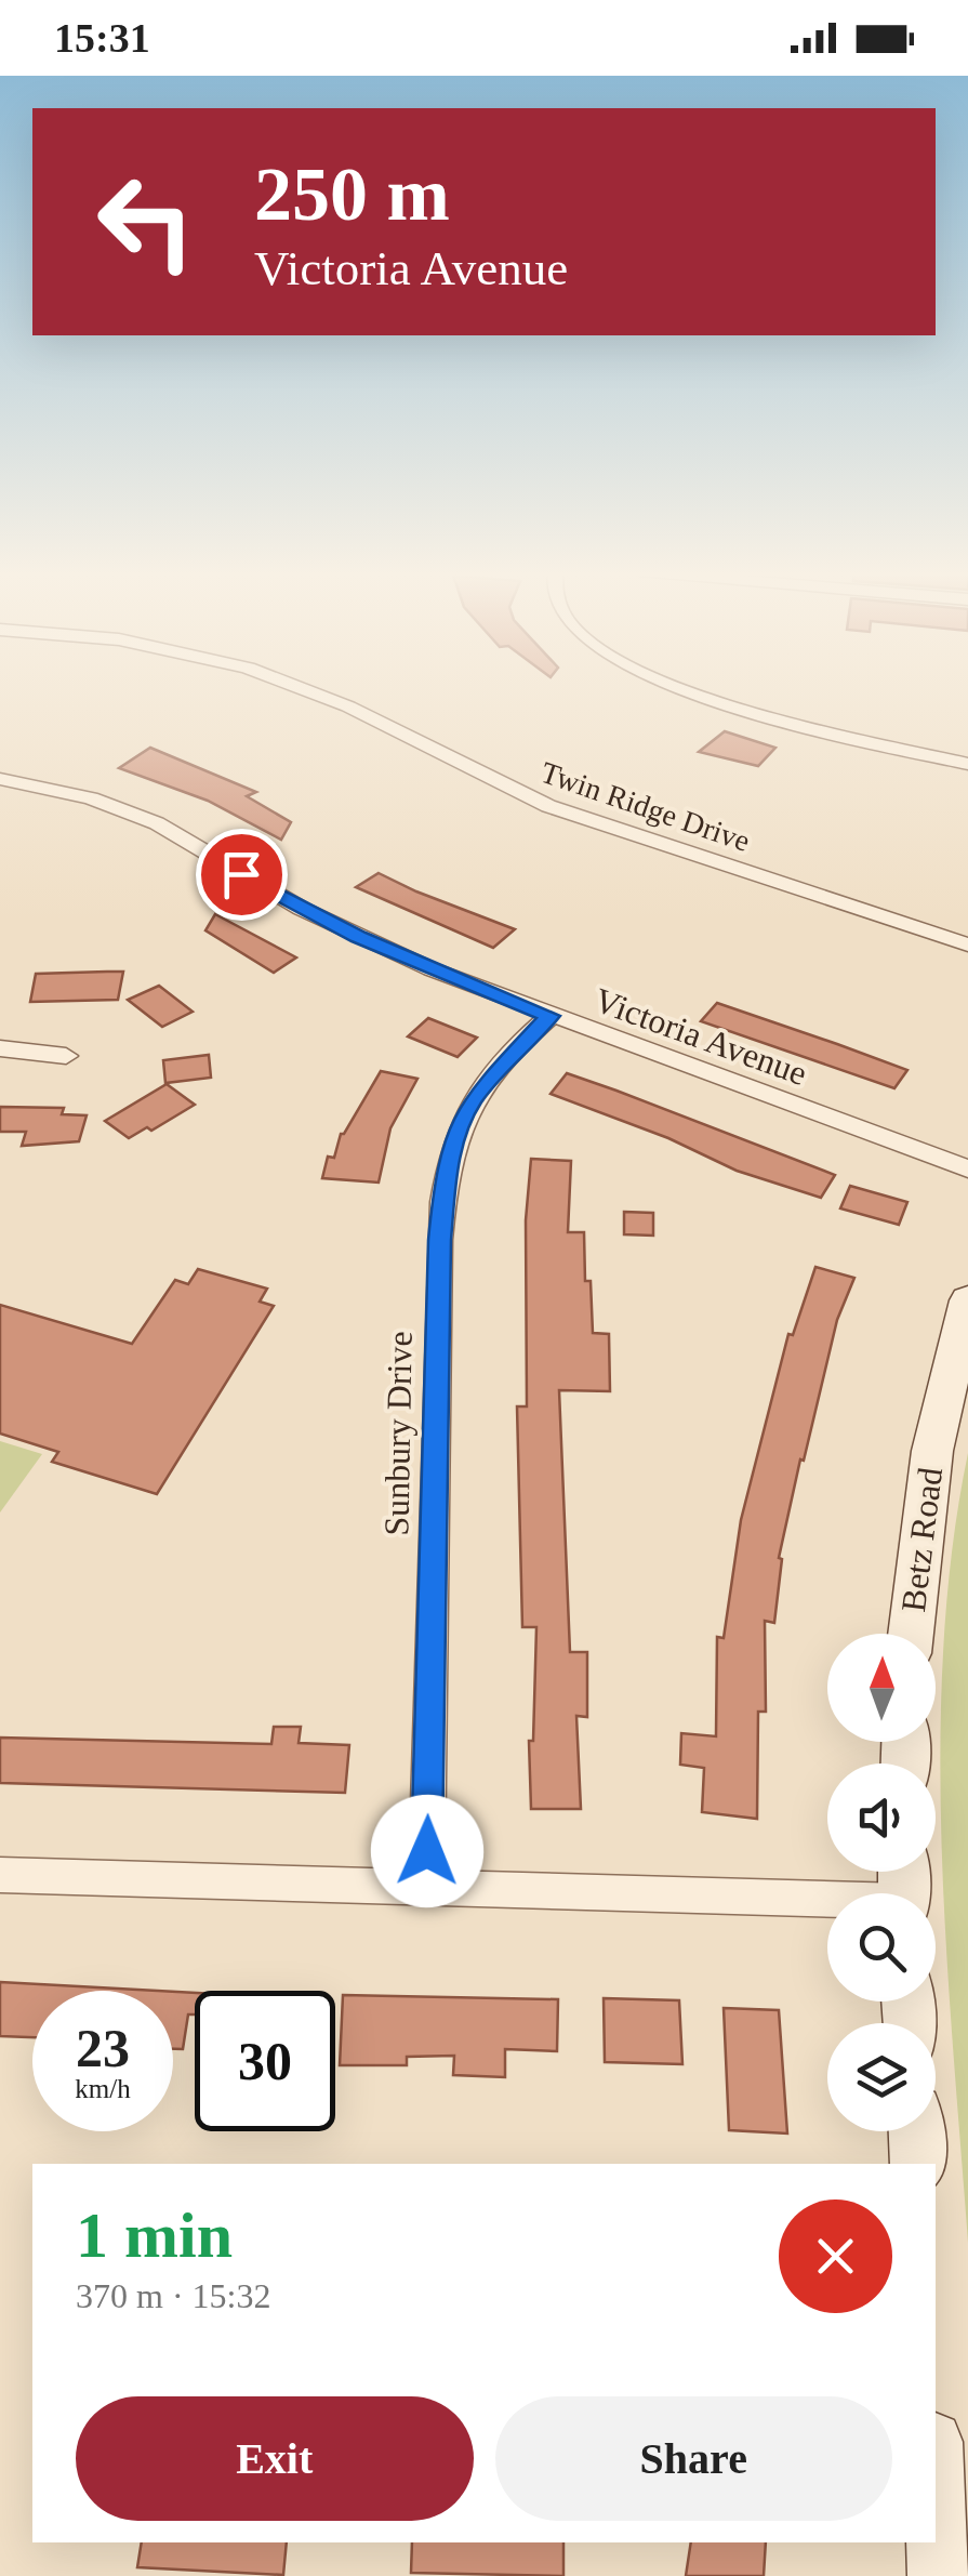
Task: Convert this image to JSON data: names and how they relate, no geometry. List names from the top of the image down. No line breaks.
{"streets":{"street":["Twin Ridge Drive","Victoria Avenue","Sunbury Drive","Betz Road"]},"crossings":[["Victoria Avenue","Sunbury Drive"]],"north":"top","page":{"status":"15:31","turn":["250 m","Victoria Avenue"],"speed":"23 km/h","limit":"30","heading":["1 min","370 m · 15:32"],"buttons":["Exit","Share"]}}
